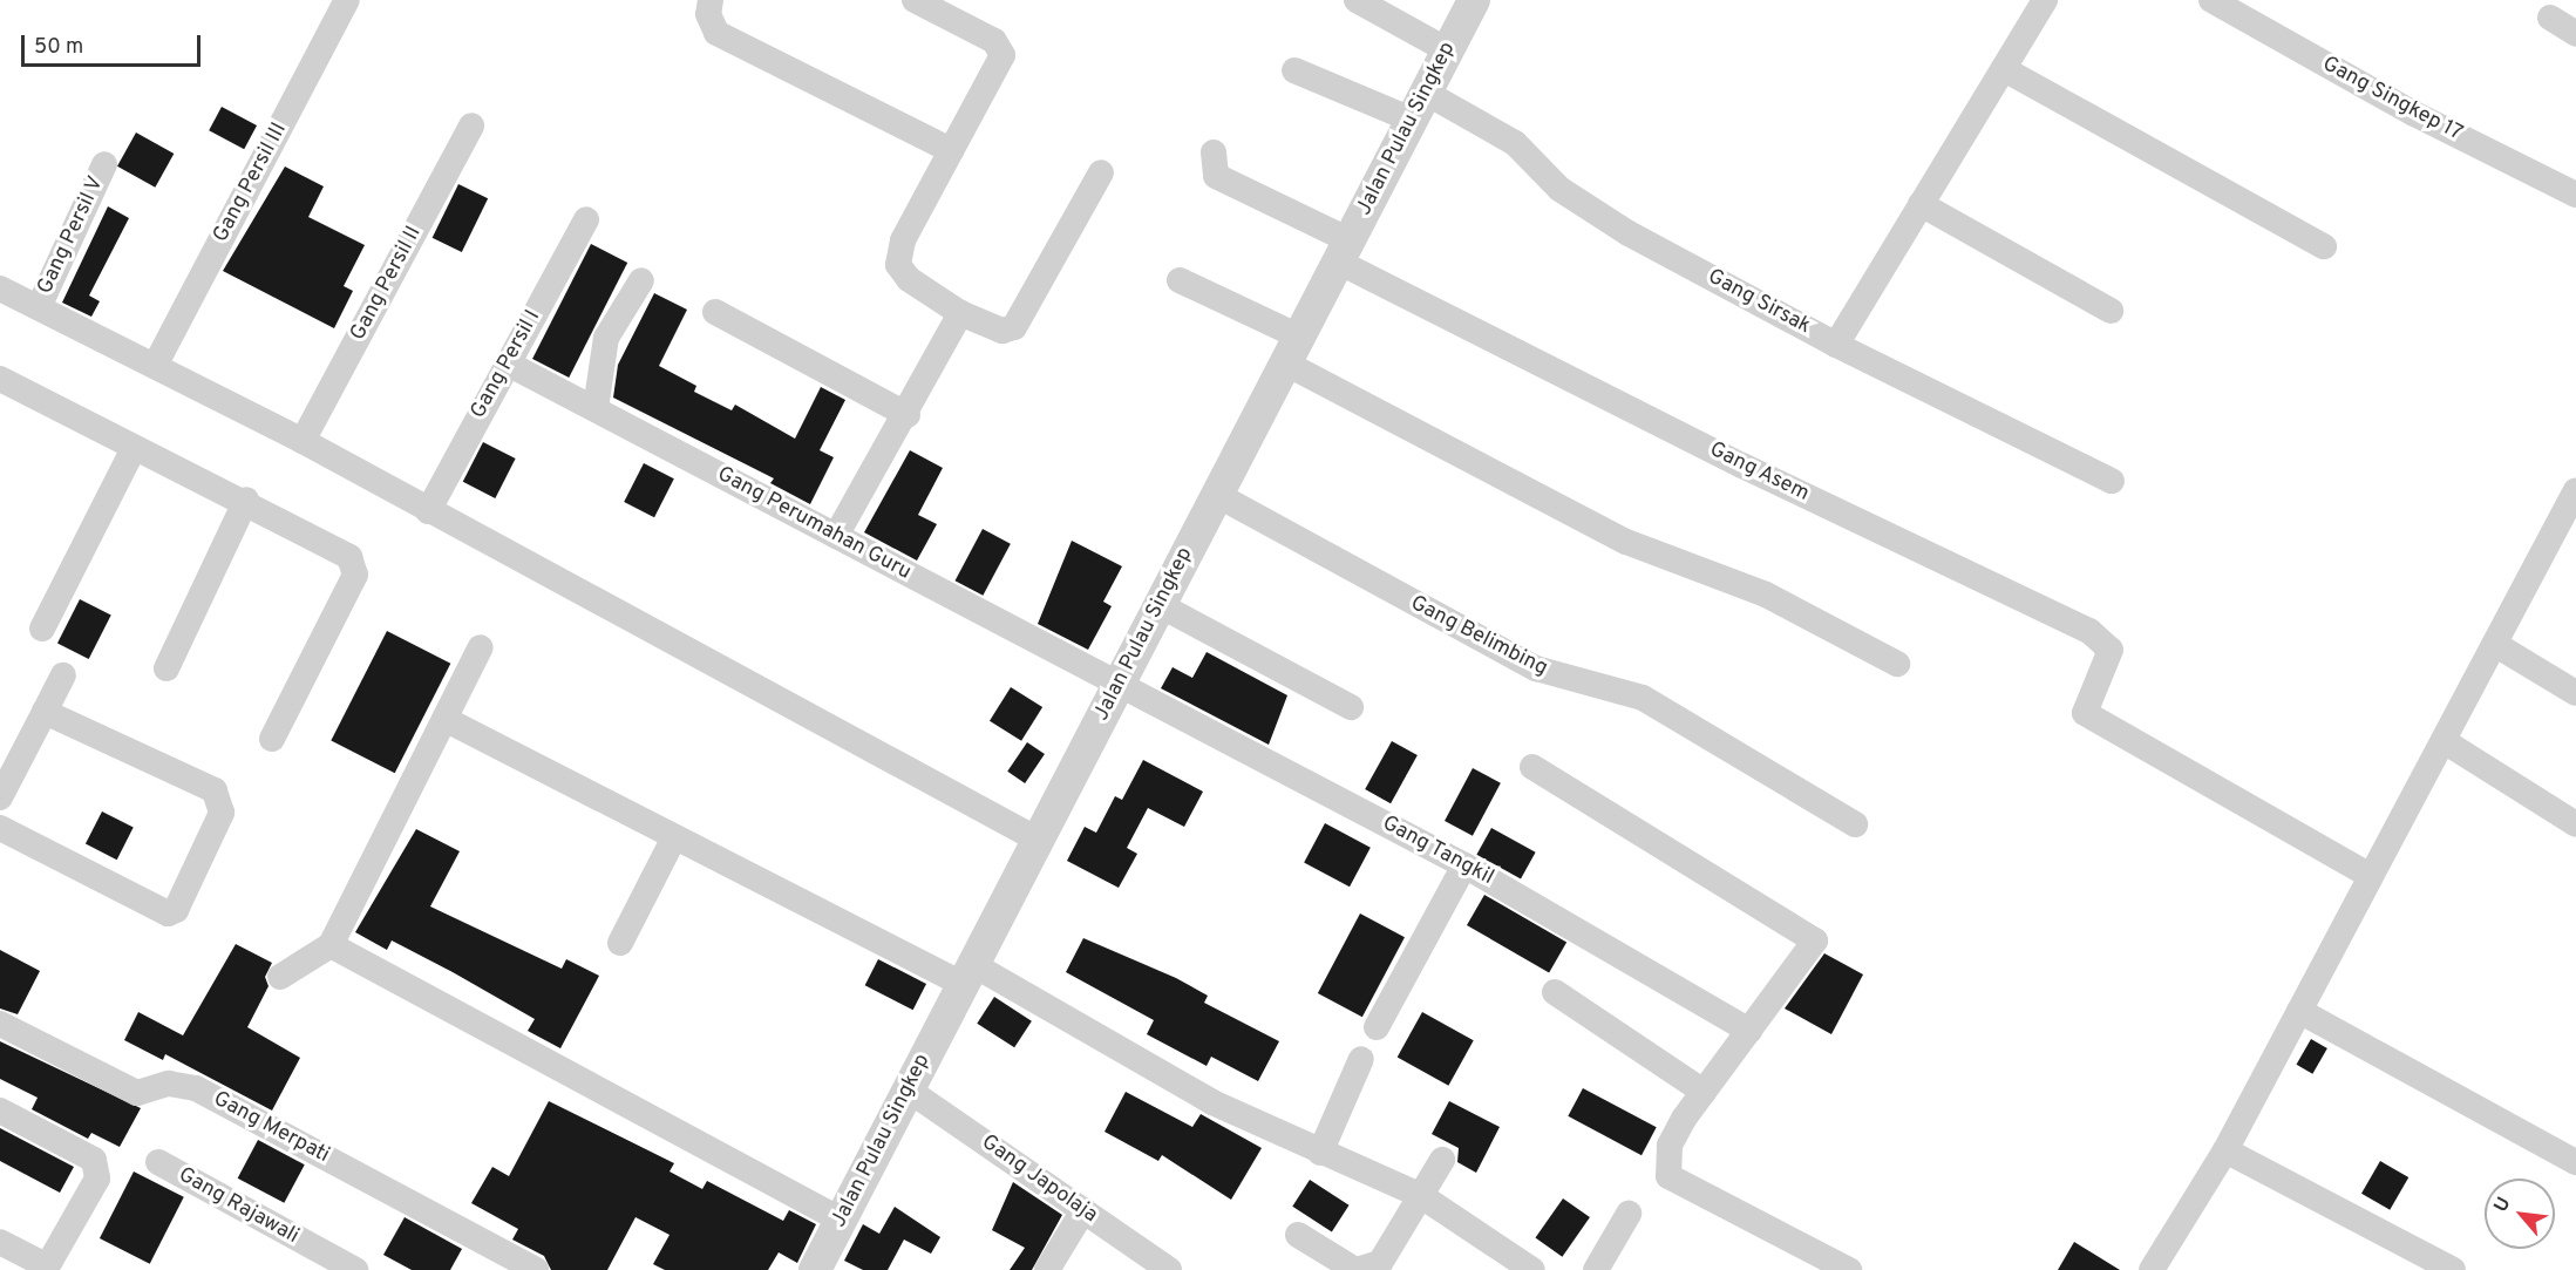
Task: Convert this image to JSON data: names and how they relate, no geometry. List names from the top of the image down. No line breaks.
{"streets":{"street":["Gang Singkep 17","Jalan Pulau Singkep","Gang Persil III","Gang Persil V","Gang Persil II","Gang Sirsak","Gang Persil I","Gang Asem","Gang Perumahan Guru","Gang Belimbing","Gang Tangkil","Gang Merpati","Gang Japolaja","Gang Rajawali"]},"crossings":[["Jalan Pulau Singkep","Gang Sirsak"],["Jalan Pulau Singkep","Gang Asem"],["Jalan Pulau Singkep","Gang Perumahan Guru"],["Jalan Pulau Singkep","Gang Belimbing"],["Jalan Pulau Singkep","Gang Tangkil"],["Jalan Pulau Singkep","Gang Japolaja"],["Gang Persil I","Gang Perumahan Guru"],["Gang Perumahan Guru","Gang Tangkil"]],"scale_bar":"50 m","north":"top left"}
